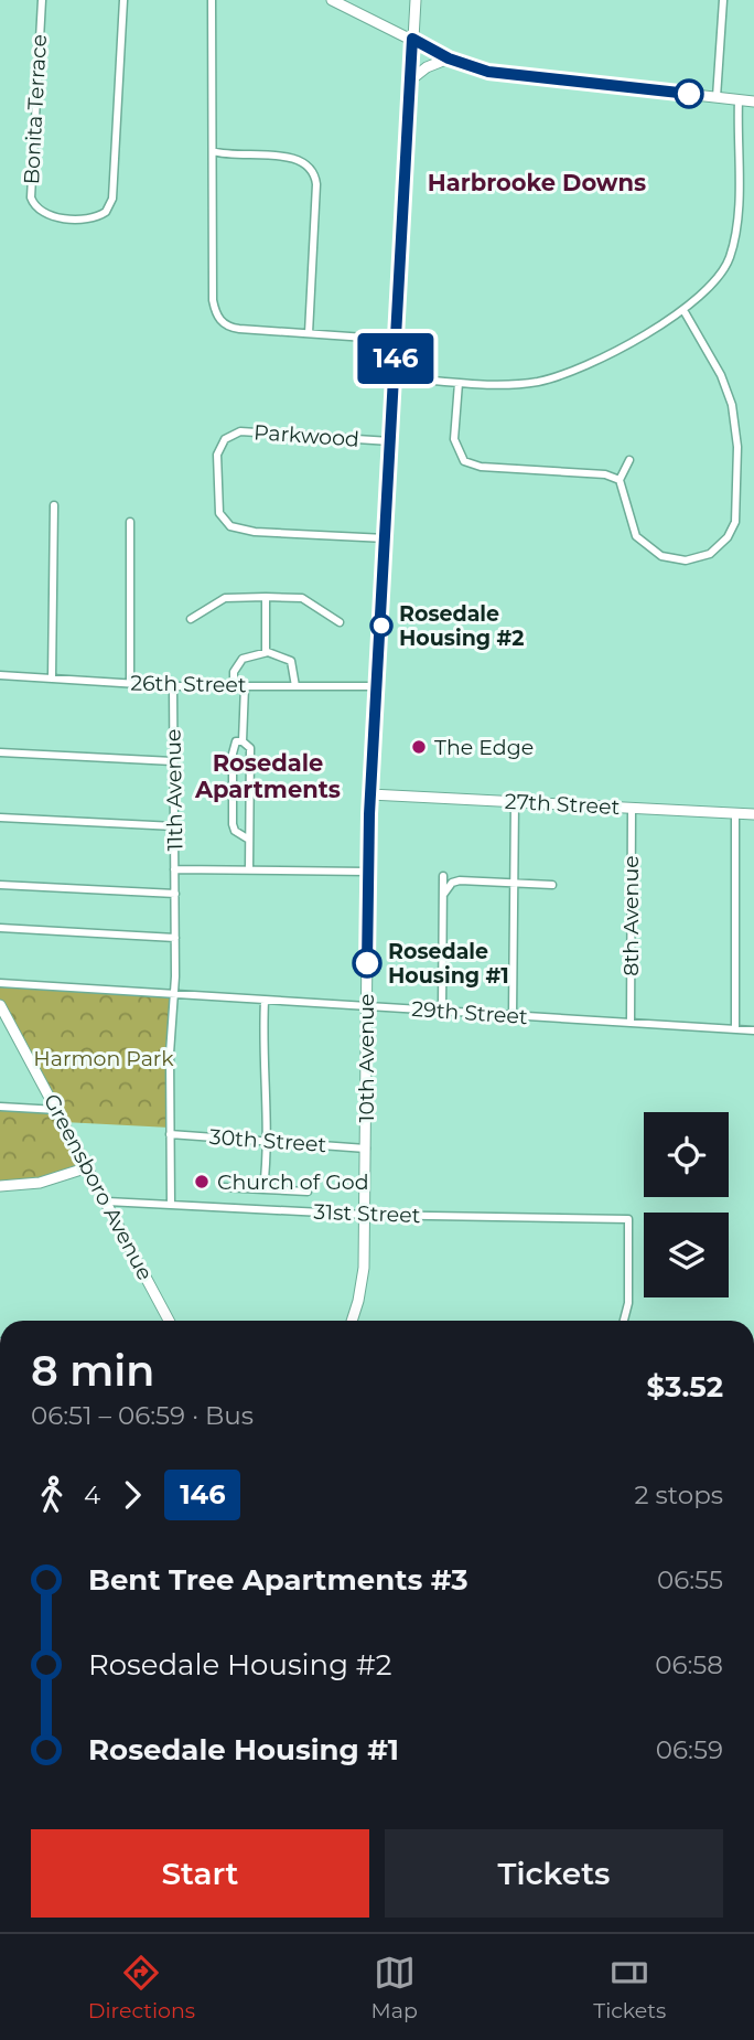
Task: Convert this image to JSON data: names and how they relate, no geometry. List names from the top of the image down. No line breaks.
{"streets":{"main road":["27th Street","10th Avenue","Greensboro Avenue"],"street":["Bonita Terrace","Parkwood","26th Street","11th Avenue","8th Avenue","29th Street","30th Street","31st Street"]},"crossings":[["Parkwood","10th Avenue"],["26th Street","11th Avenue"],["26th Street","10th Avenue"],["27th Street","8th Avenue"],["27th Street","10th Avenue"],["8th Avenue","29th Street"],["29th Street","10th Avenue"],["10th Avenue","30th Street"],["10th Avenue","31st Street"],["Greensboro Avenue","31st Street"]],"districts":["Harbrooke Downs","Rosedale Apartments"],"parks":["Harmon Park"],"places":["Rosedale Housing #2","The Edge","Rosedale Housing #1","Church of God"],"lines":["bus line 146"],"page":{"on_map":"146","heading":["8 min","06:51 – 06:59 · Bus","$3.52"],"legs":["4","146","2 stops"],"list":[{"name":"Bent Tree Apartments #3","value":"06:55"},{"name":"Rosedale Housing #2","value":"06:58"},{"name":"Rosedale Housing #1","value":"06:59"}],"buttons":["Start","Tickets"],"tabs":["Directions","Map","Tickets"]}}
